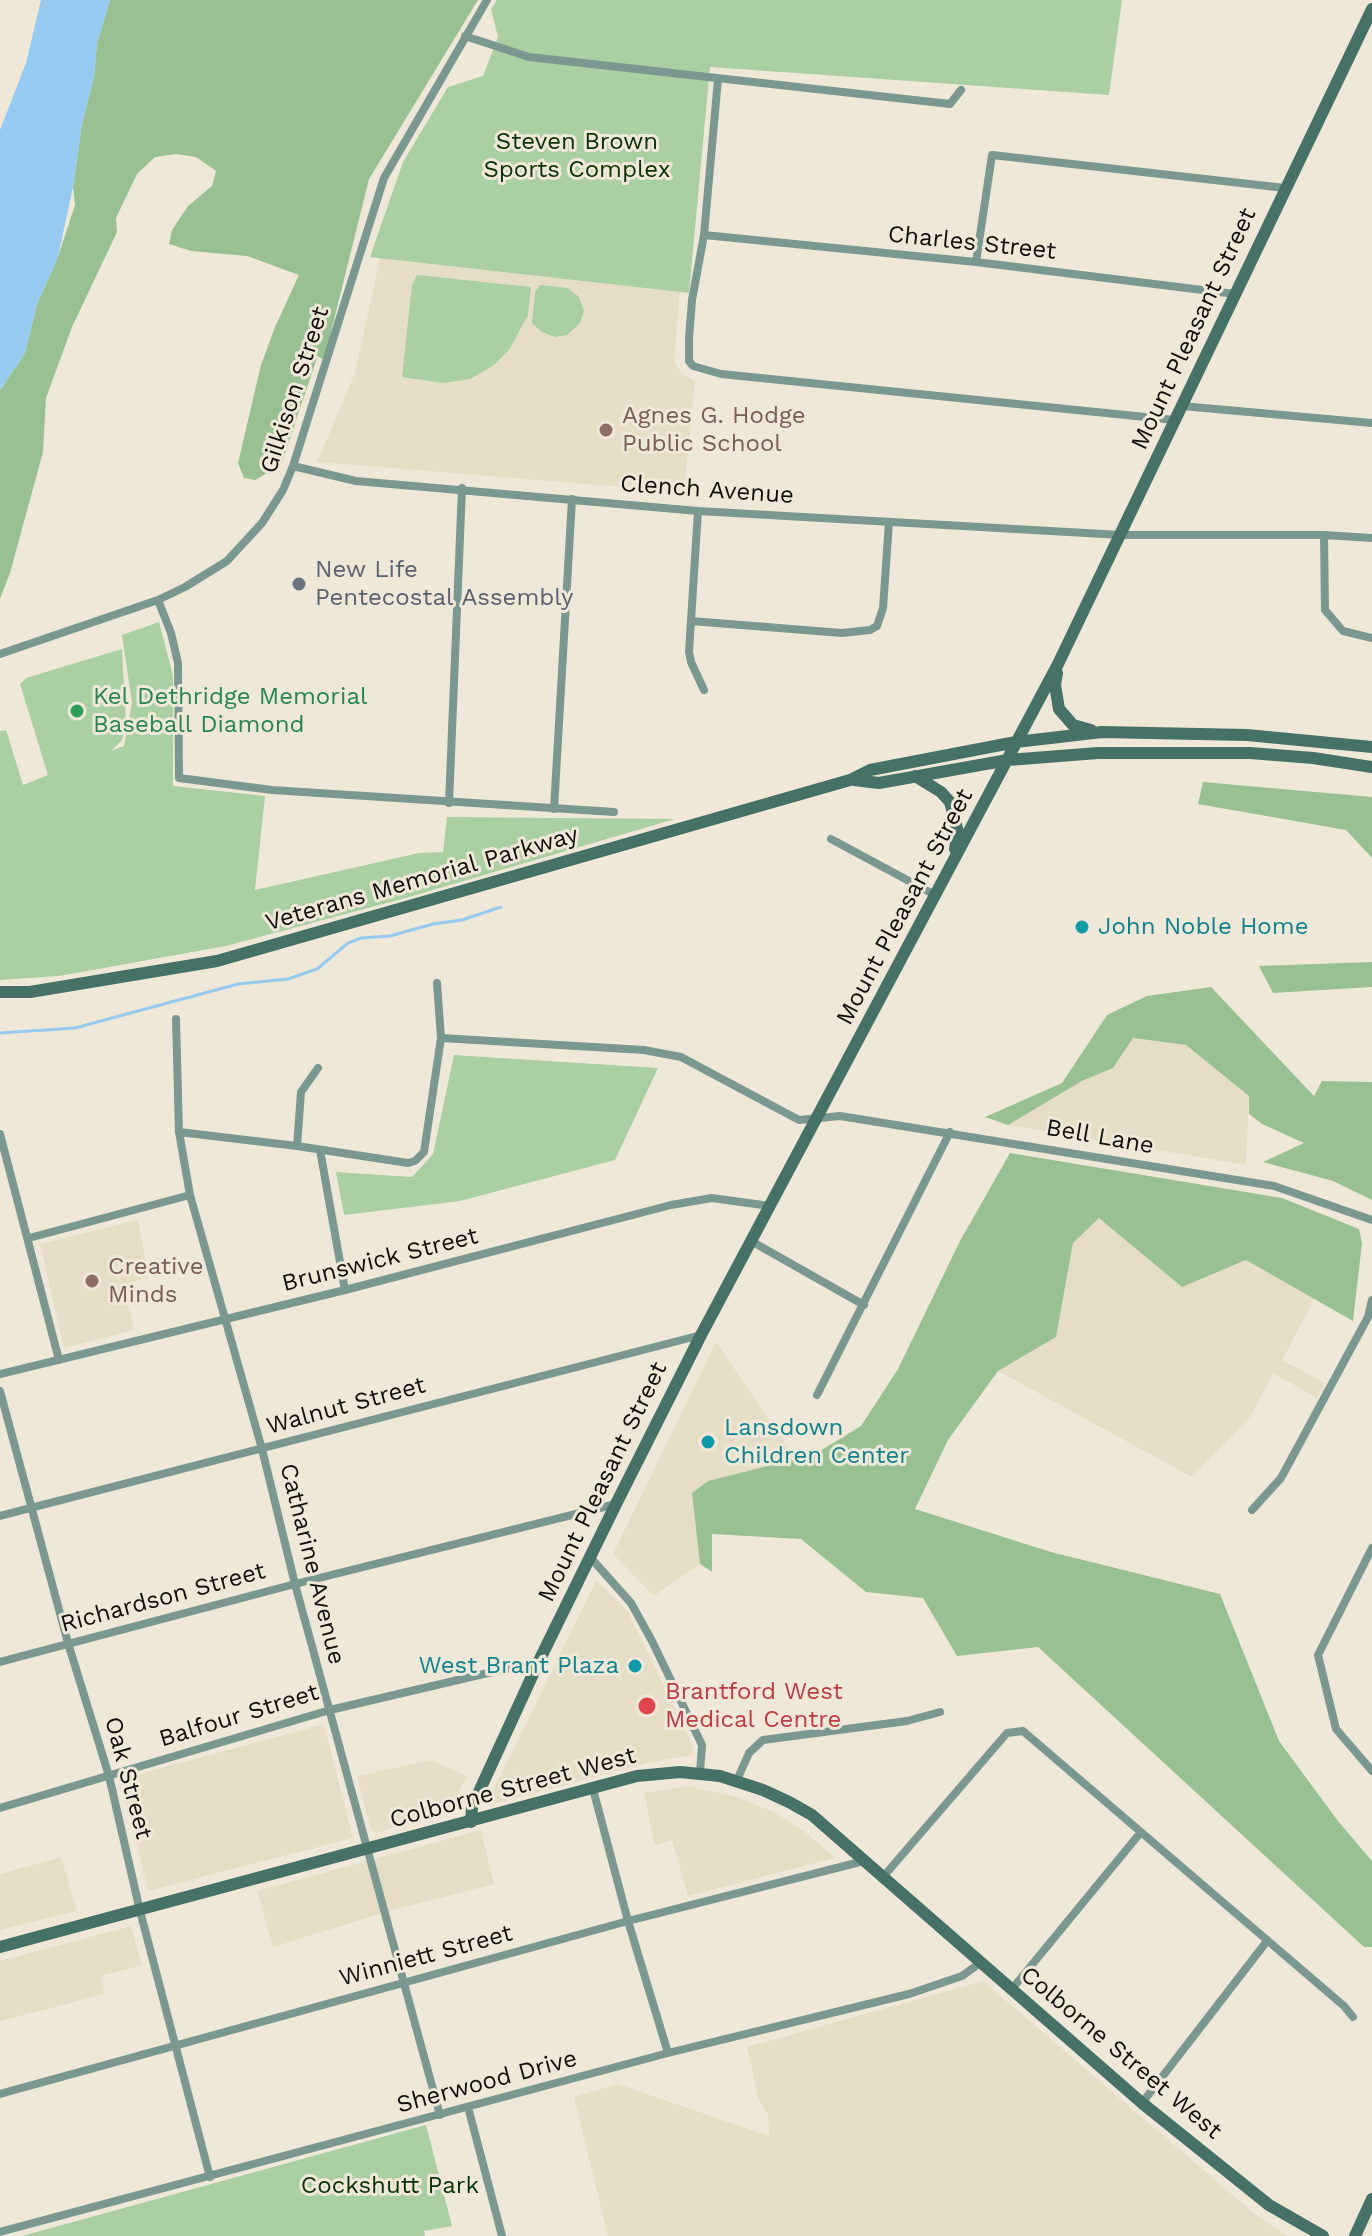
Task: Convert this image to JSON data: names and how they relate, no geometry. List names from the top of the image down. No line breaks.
{"streets":{"main road":["Mount Pleasant Street","Veterans Memorial Parkway","Colborne Street West"],"street":["Charles Street","Gilkison Street","Clench Avenue","Bell Lane","Brunswick Street","Walnut Street","Catharine Avenue","Richardson Street","Balfour Street","Oak Street","Winniett Street","Sherwood Drive"]},"crossings":[["Charles Street","Mount Pleasant Street"],["Mount Pleasant Street","Clench Avenue"],["Mount Pleasant Street","Veterans Memorial Parkway"],["Mount Pleasant Street","Bell Lane"],["Mount Pleasant Street","Brunswick Street"],["Mount Pleasant Street","Walnut Street"],["Mount Pleasant Street","Richardson Street"],["Mount Pleasant Street","Balfour Street"],["Mount Pleasant Street","Colborne Street West"],["Gilkison Street","Clench Avenue"],["Brunswick Street","Catharine Avenue"],["Walnut Street","Catharine Avenue"],["Walnut Street","Oak Street"],["Catharine Avenue","Richardson Street"],["Catharine Avenue","Balfour Street"],["Catharine Avenue","Colborne Street West"],["Catharine Avenue","Winniett Street"],["Catharine Avenue","Sherwood Drive"],["Richardson Street","Oak Street"],["Balfour Street","Oak Street"],["Oak Street","Colborne Street West"],["Oak Street","Winniett Street"],["Oak Street","Sherwood Drive"],["Colborne Street West","Winniett Street"],["Colborne Street West","Sherwood Drive"]],"parks":["Steven Brown Sports Complex","Cockshutt Park"],"places":["Agnes G. Hodge Public School","New Life Pentecostal Assembly","Kel Dethridge Memorial Baseball Diamond","John Noble Home","Creative Minds","Lansdown Children Center","West Brant Plaza","Brantford West Medical Centre"]}
